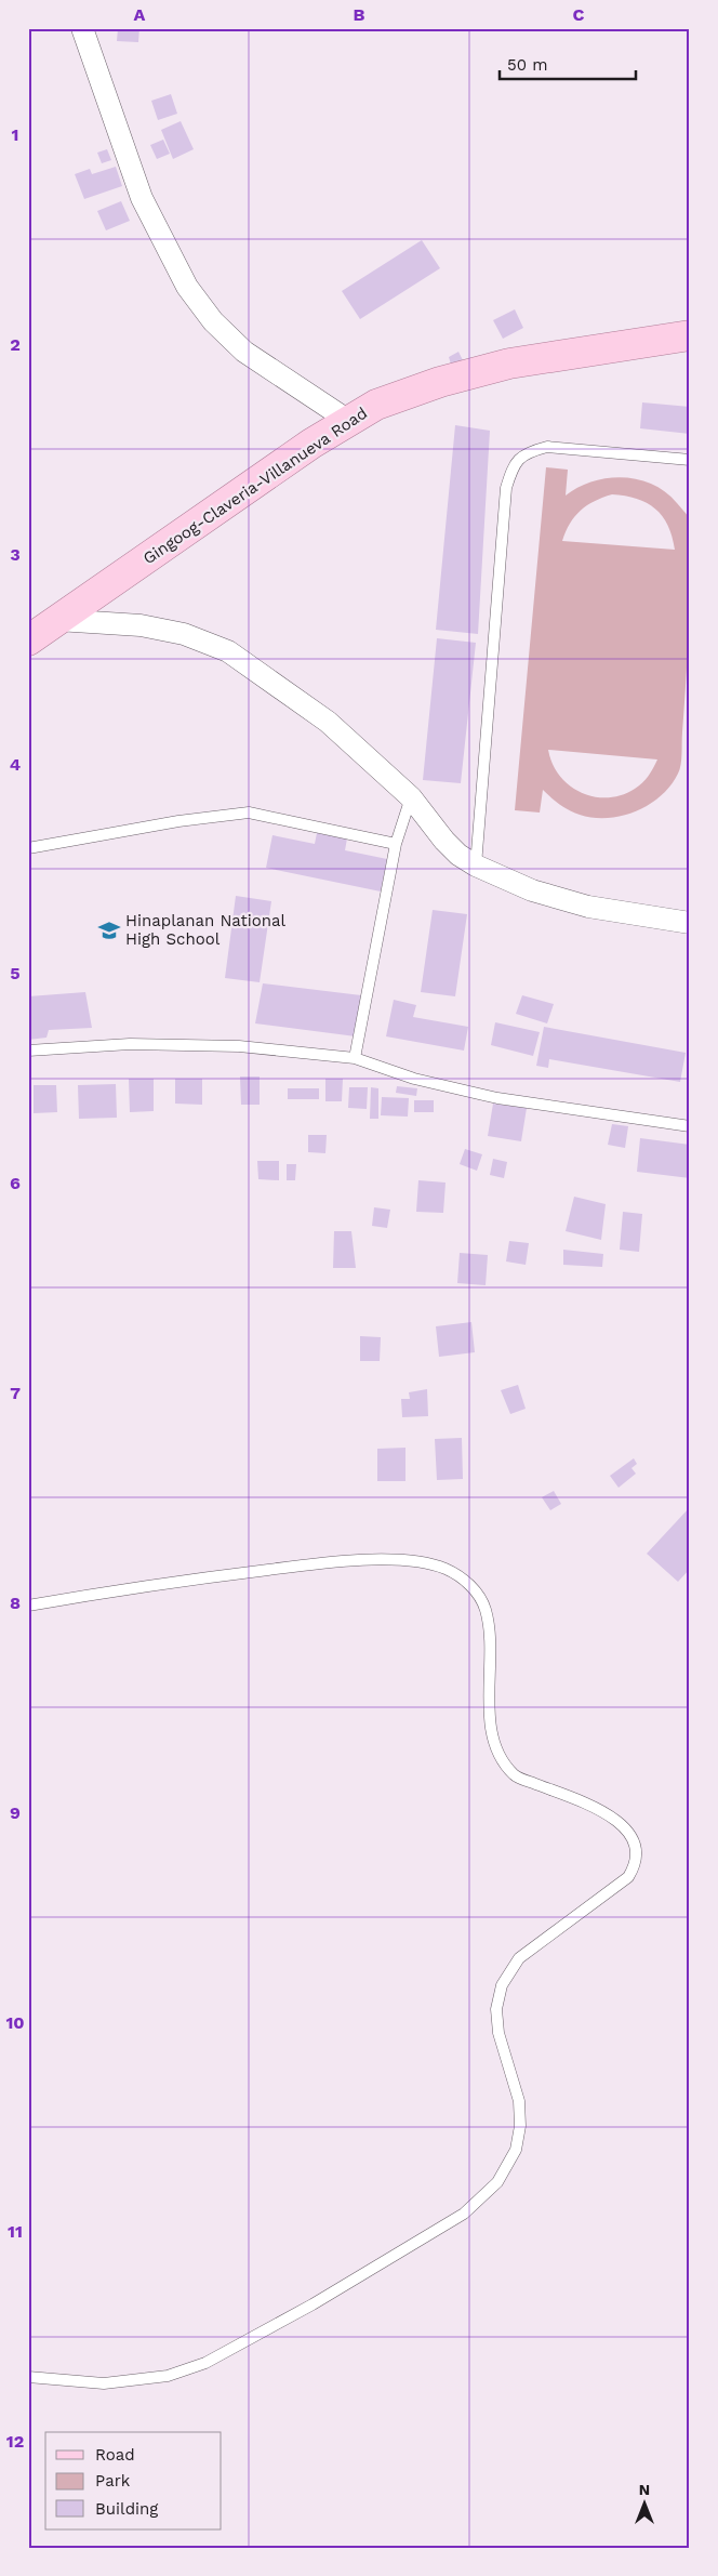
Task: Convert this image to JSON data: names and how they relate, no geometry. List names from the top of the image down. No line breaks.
{"streets":{"main road":["Gingoog-Claveria-Villanueva Road"]},"places":{"school or university":["Hinaplanan National High School"]},"legend":["Road","Park","Building"],"scale_bar":"50 m","north":"top","grid":{"columns":["A","B","C"],"rows":["1","2","3","4","5","6","7","8","9","10","11","12"]}}
